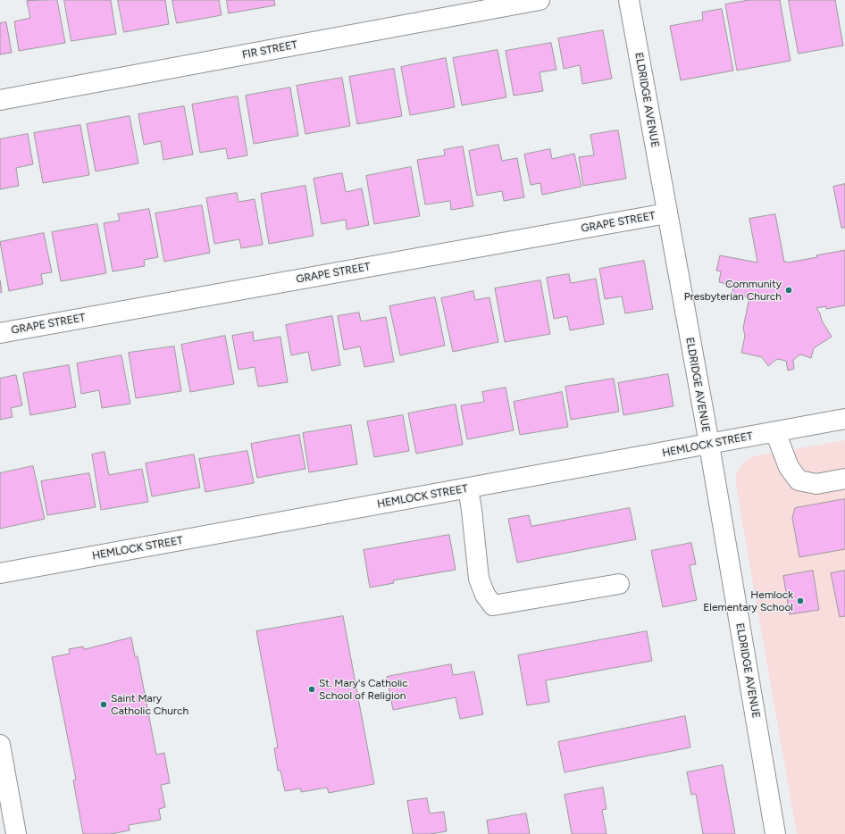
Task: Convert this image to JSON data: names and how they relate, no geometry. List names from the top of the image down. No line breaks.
{"streets":{"street":["FIR STREET","ELDRIDGE AVENUE","GRAPE STREET","HEMLOCK STREET"]},"crossings":[["ELDRIDGE AVENUE","GRAPE STREET"],["ELDRIDGE AVENUE","HEMLOCK STREET"]],"places":["Community Presbyterian Church","Hemlock Elementary School","St. Mary's Catholic School of Religion","Saint Mary Catholic Church"]}
